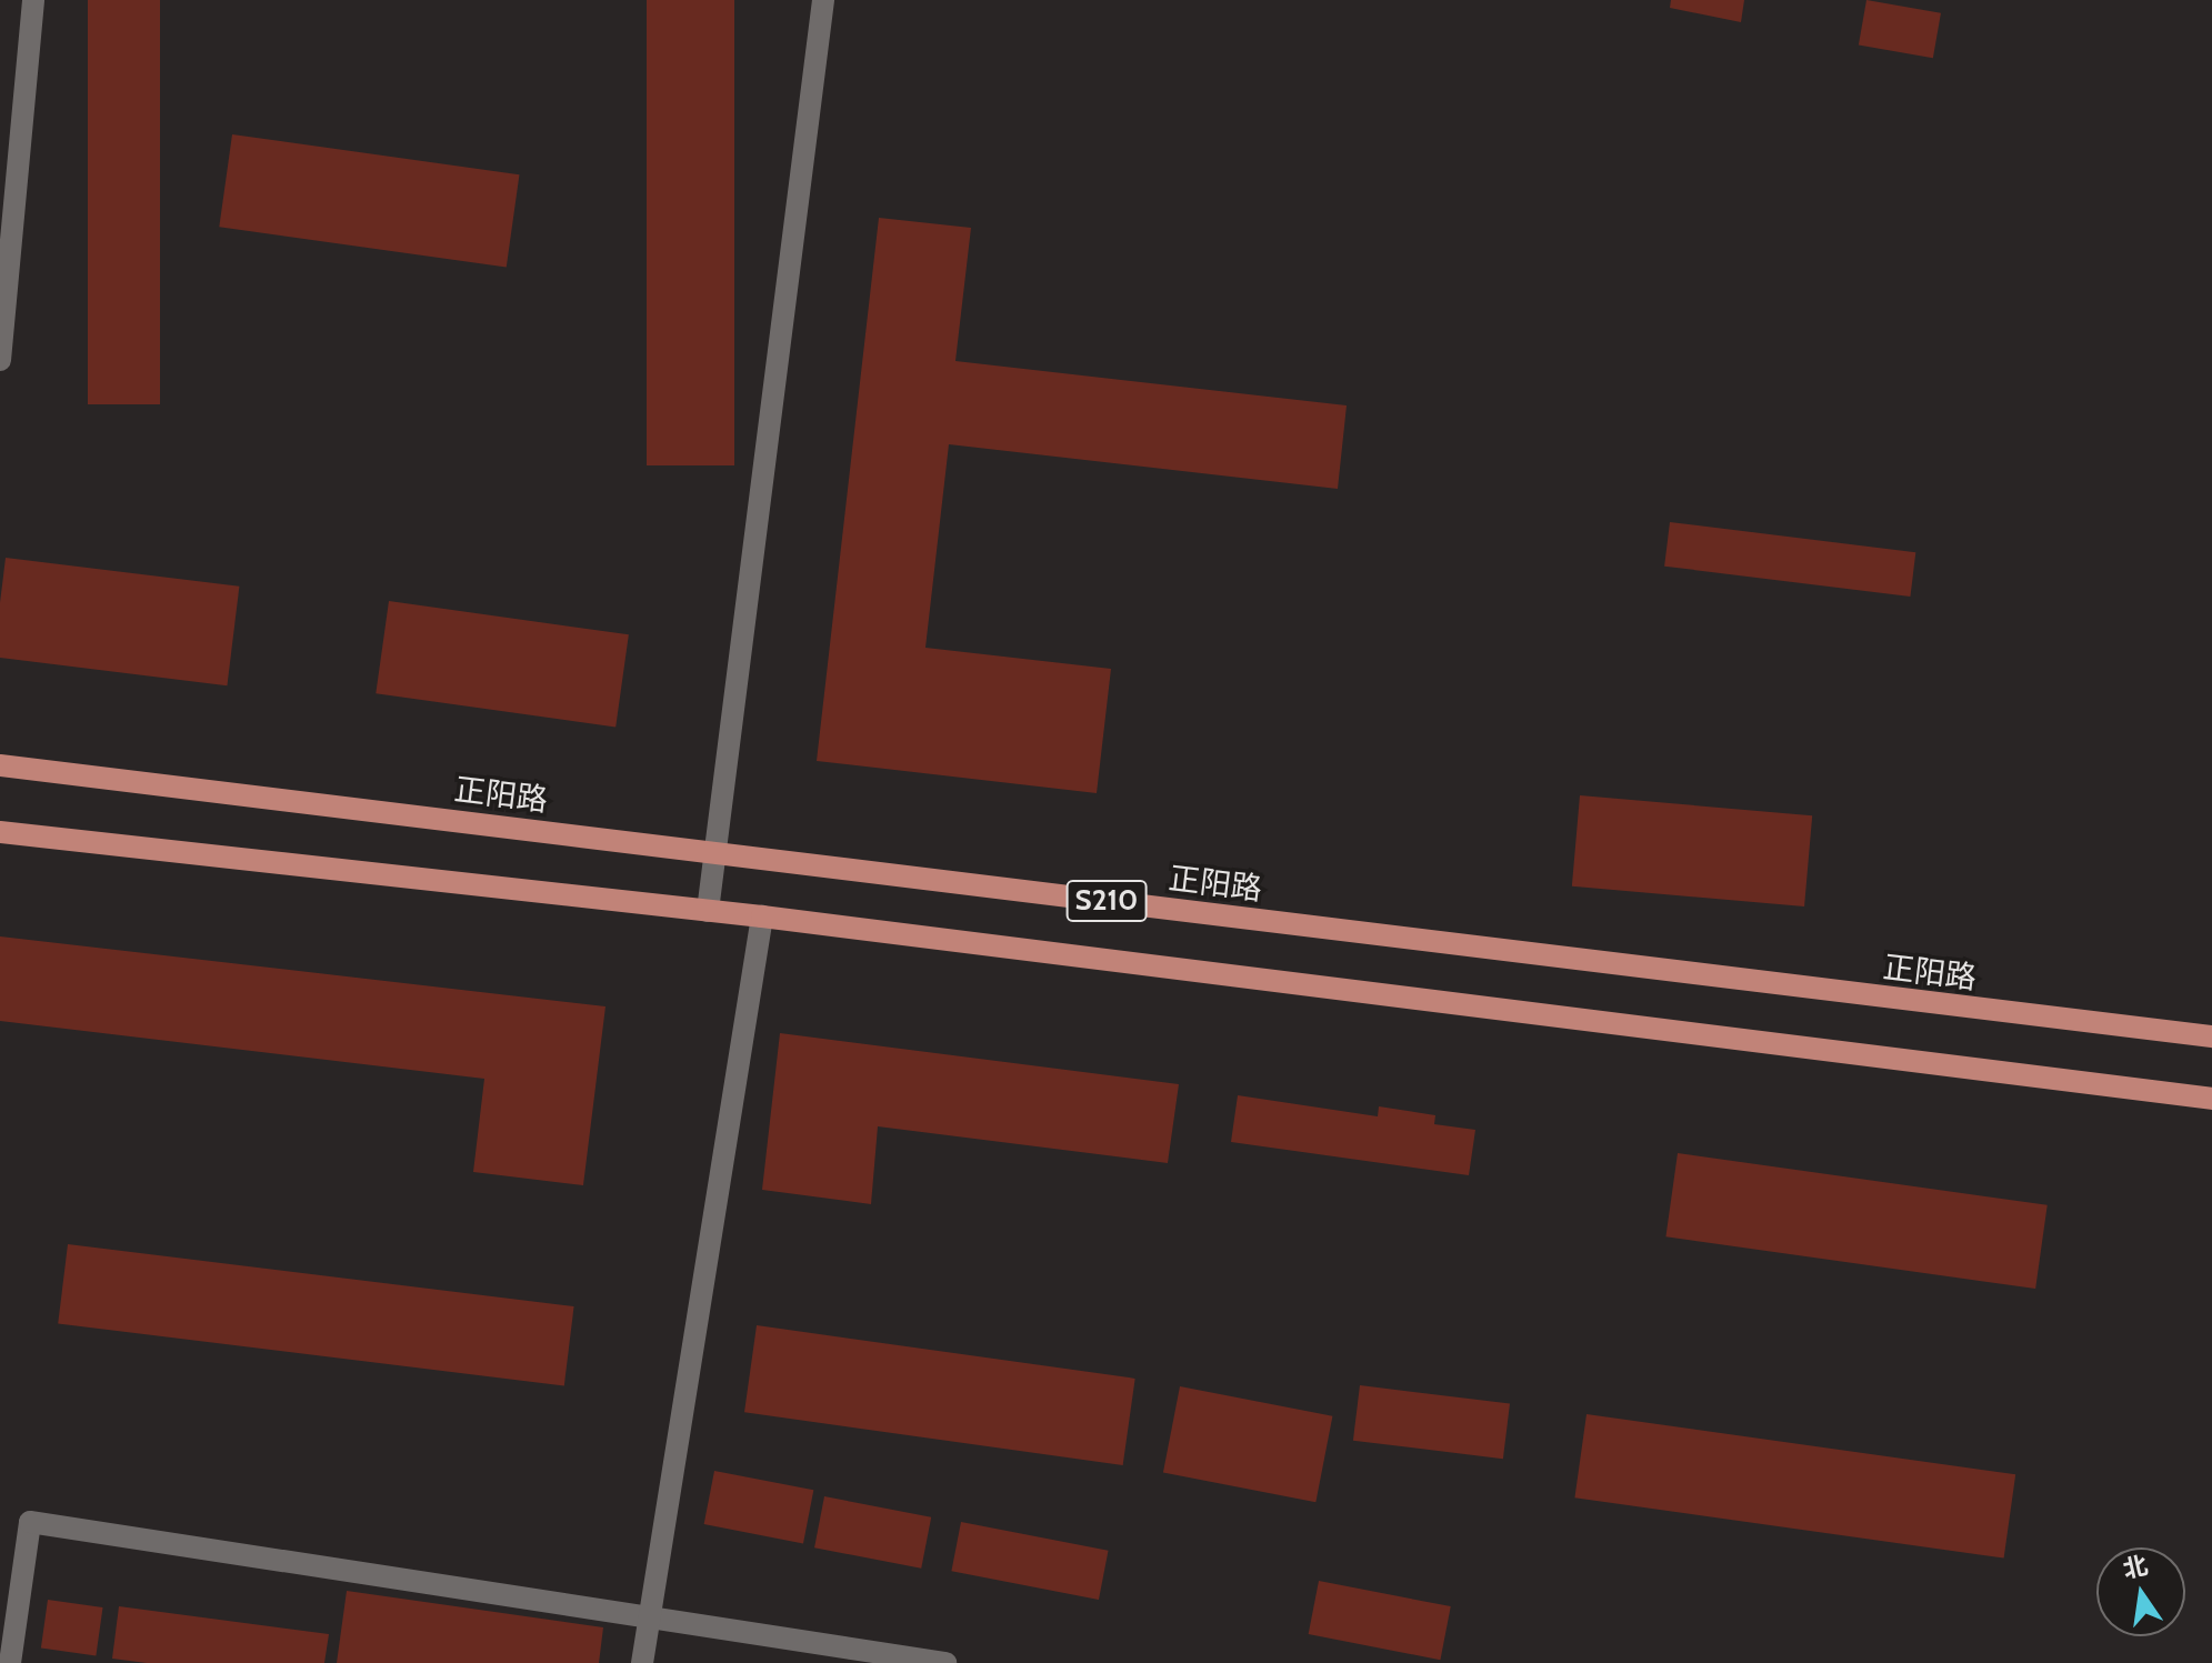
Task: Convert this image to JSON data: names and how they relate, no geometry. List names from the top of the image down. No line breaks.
{"streets":{"main road":["正阳路","S210"]},"north":"top"}
